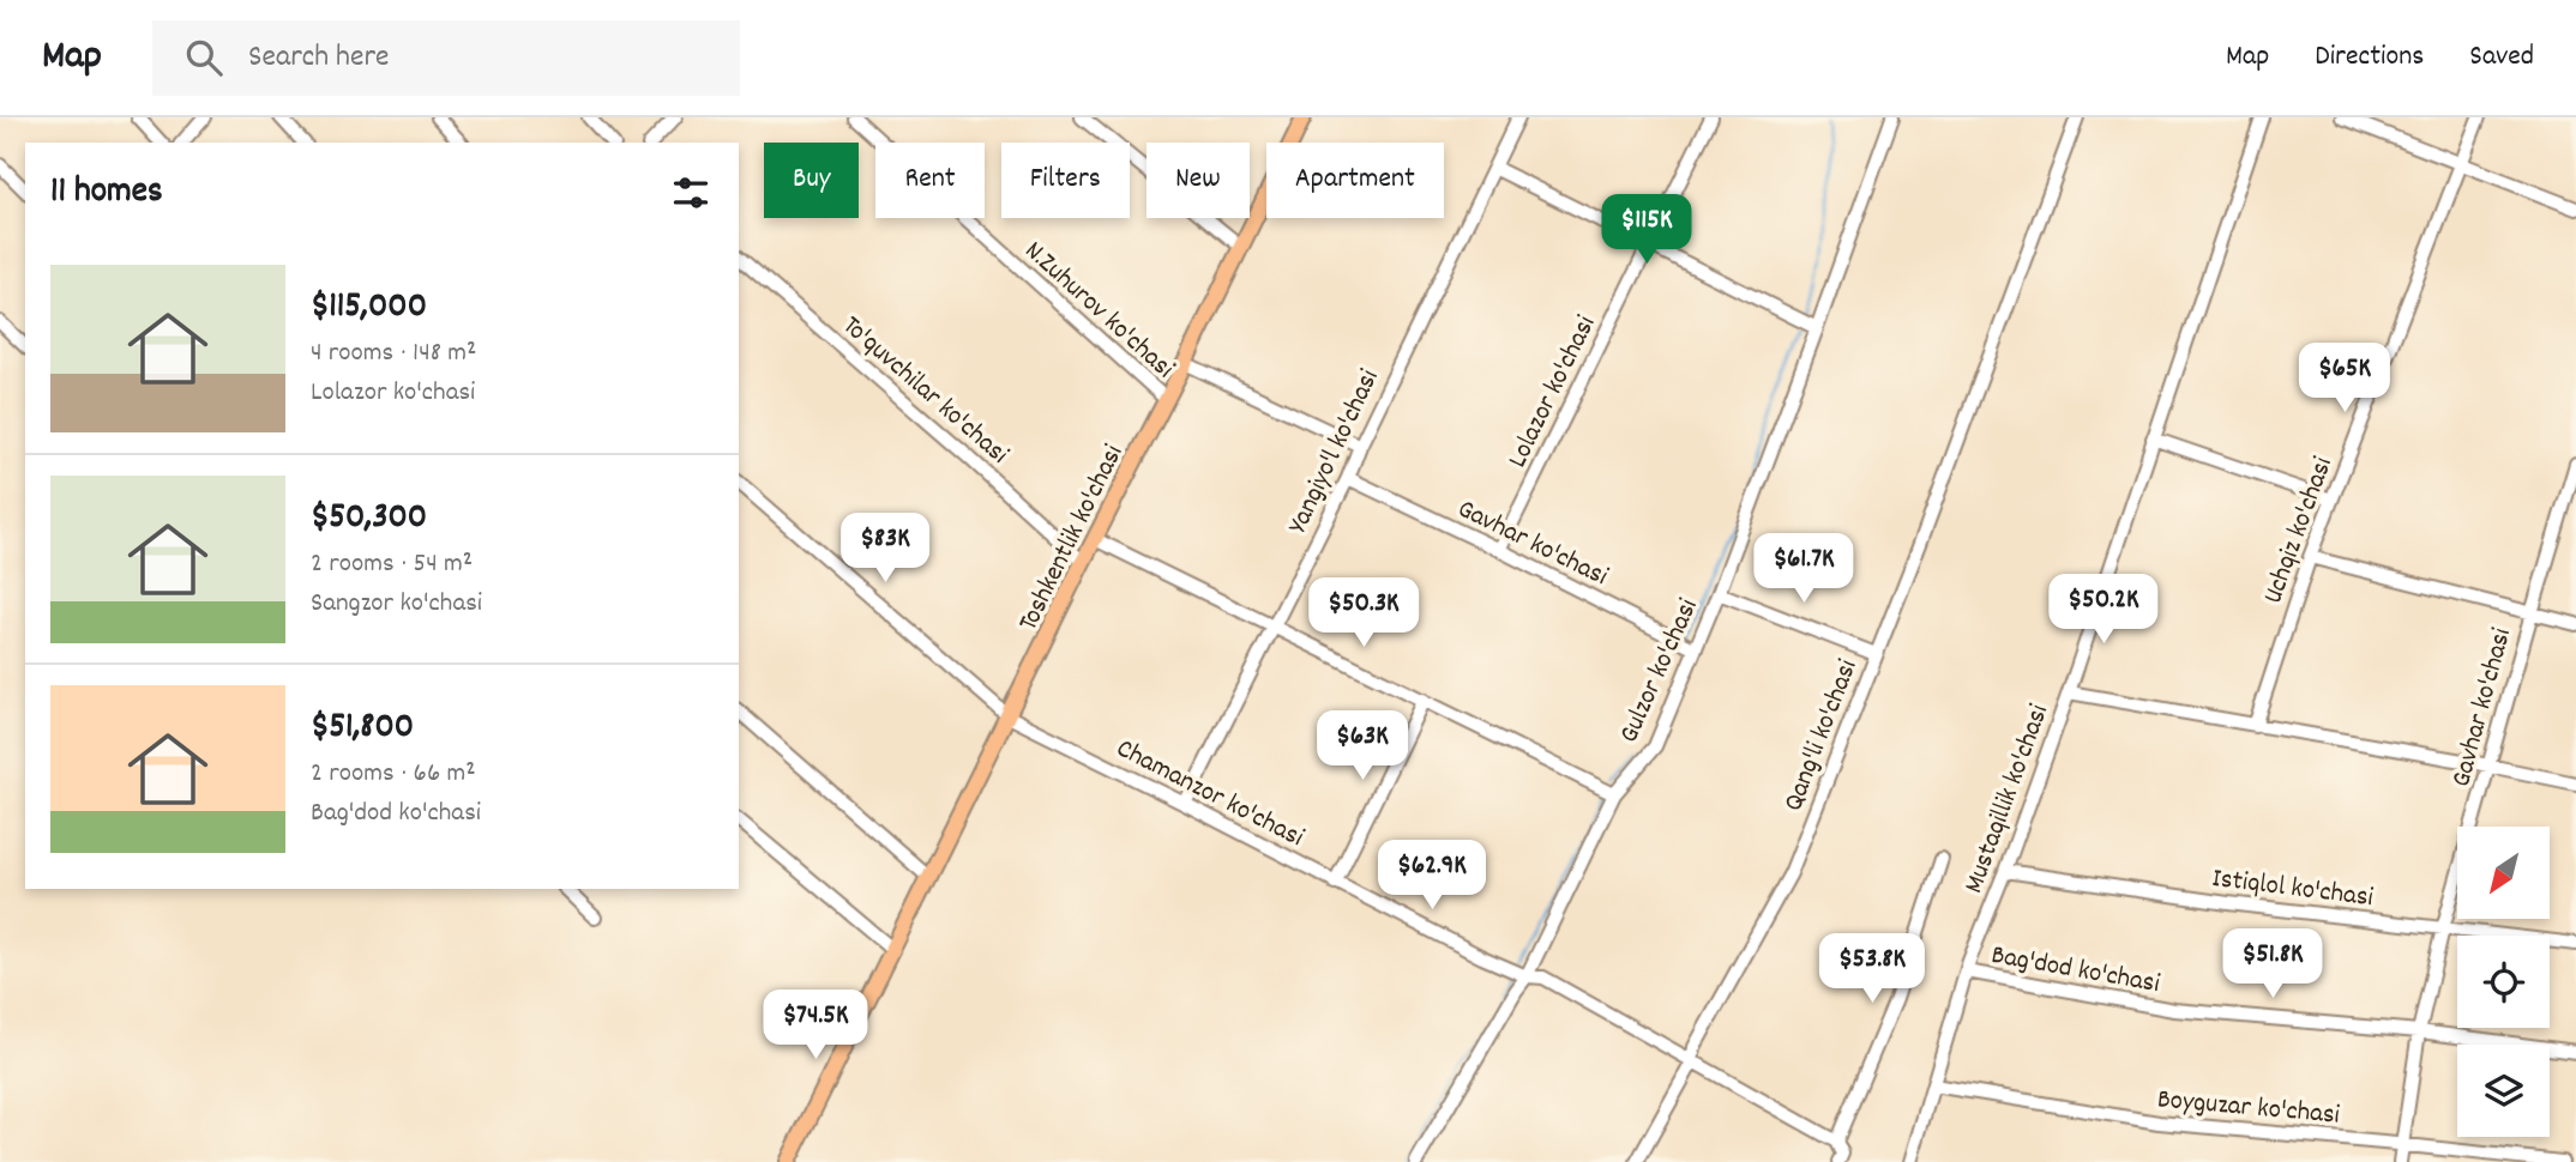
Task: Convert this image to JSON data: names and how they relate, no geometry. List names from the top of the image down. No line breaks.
{"streets":{"main road":["Toshkentlik ko'chasi"],"street":["N.Zuhurov ko'chasi","To'quvchilar ko'chasi","Lolazor ko'chasi","Yangiyo'l ko'chasi","Uchqiz ko'chasi","Gavhar ko'chasi","Gulzor ko'chasi","Qang'li ko'chasi","Chamanzor ko'chasi","Mustaqillik ko'chasi","Istiqlol ko'chasi","Bag'dod ko'chasi","Boyguzar ko'chasi"]},"crossings":[["N.Zuhurov ko'chasi","Toshkentlik ko'chasi"],["To'quvchilar ko'chasi","Toshkentlik ko'chasi"],["Lolazor ko'chasi","Gavhar ko'chasi"],["Yangiyo'l ko'chasi","Gavhar ko'chasi"],["Yangiyo'l ko'chasi","Chamanzor ko'chasi"],["Toshkentlik ko'chasi","Chamanzor ko'chasi"],["Gavhar ko'chasi","Gulzor ko'chasi"],["Gavhar ko'chasi","Istiqlol ko'chasi"],["Gavhar ko'chasi","Bag'dod ko'chasi"],["Gavhar ko'chasi","Boyguzar ko'chasi"],["Gulzor ko'chasi","Chamanzor ko'chasi"],["Qang'li ko'chasi","Chamanzor ko'chasi"],["Chamanzor ko'chasi","Mustaqillik ko'chasi"],["Mustaqillik ko'chasi","Istiqlol ko'chasi"],["Mustaqillik ko'chasi","Bag'dod ko'chasi"],["Mustaqillik ko'chasi","Boyguzar ko'chasi"]],"north":"bottom left","page":{"header":"Map","search":"Search here","nav":["Map","Directions","Saved"],"chip":["Buy","Rent","Filters","New","Apartment"],"heading":"11 homes","price":["$115K","$65K","$83K","$61.7K","$50.2K","$50.3K","$63K","$62.9K","$51.8K","$53.8K","$74.5K"],"list":[{"name":"$115,000","note":"4 rooms · 148 m² · Lolazor ko'chasi"},{"name":"$50,300","note":"2 rooms · 54 m² · Sangzor ko'chasi"},{"name":"$51,800","note":"2 rooms · 66 m² · Bag'dod ko'chasi"}]}}
